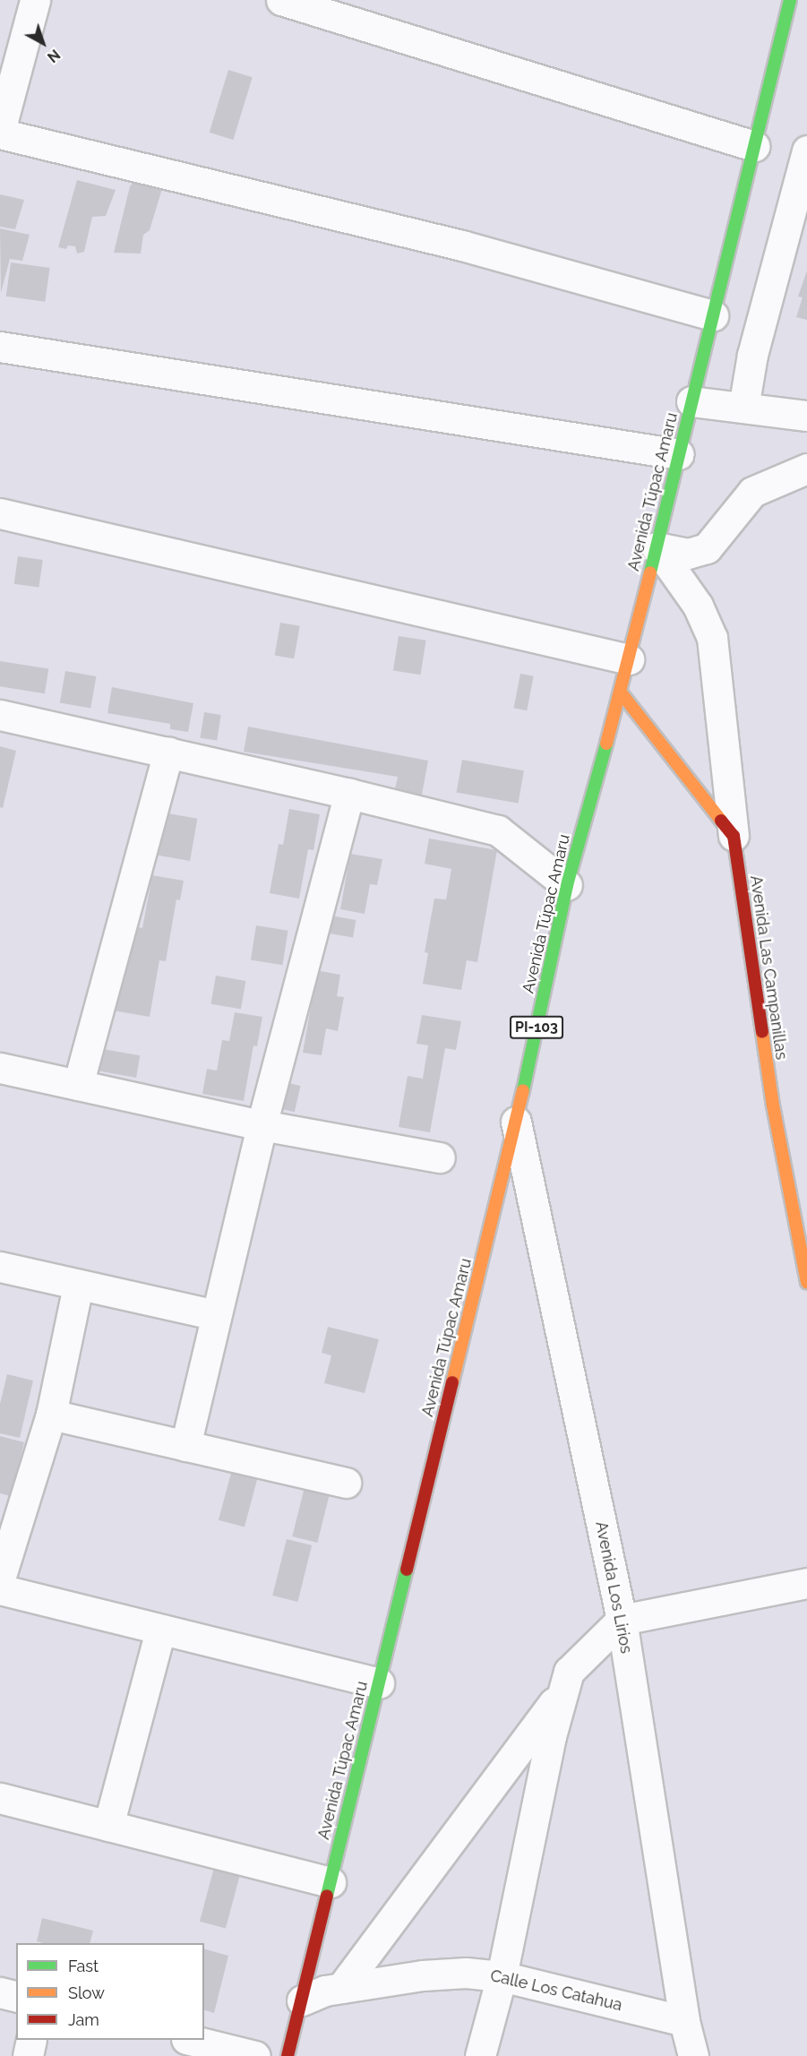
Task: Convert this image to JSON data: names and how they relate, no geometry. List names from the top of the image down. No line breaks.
{"streets":{"main road":["Avenida Túpac Amaru","Avenida Las Campanillas","PI-103"],"street":["Avenida Los Lirios","Calle Los Catahua"]},"crossings":[["Avenida Túpac Amaru","Avenida Las Campanillas"],["Avenida Túpac Amaru","Avenida Los Lirios"],["Avenida Túpac Amaru","Calle Los Catahua"],["Avenida Los Lirios","Calle Los Catahua"]],"legend":["Fast","Slow","Jam"],"north":"bottom right"}
